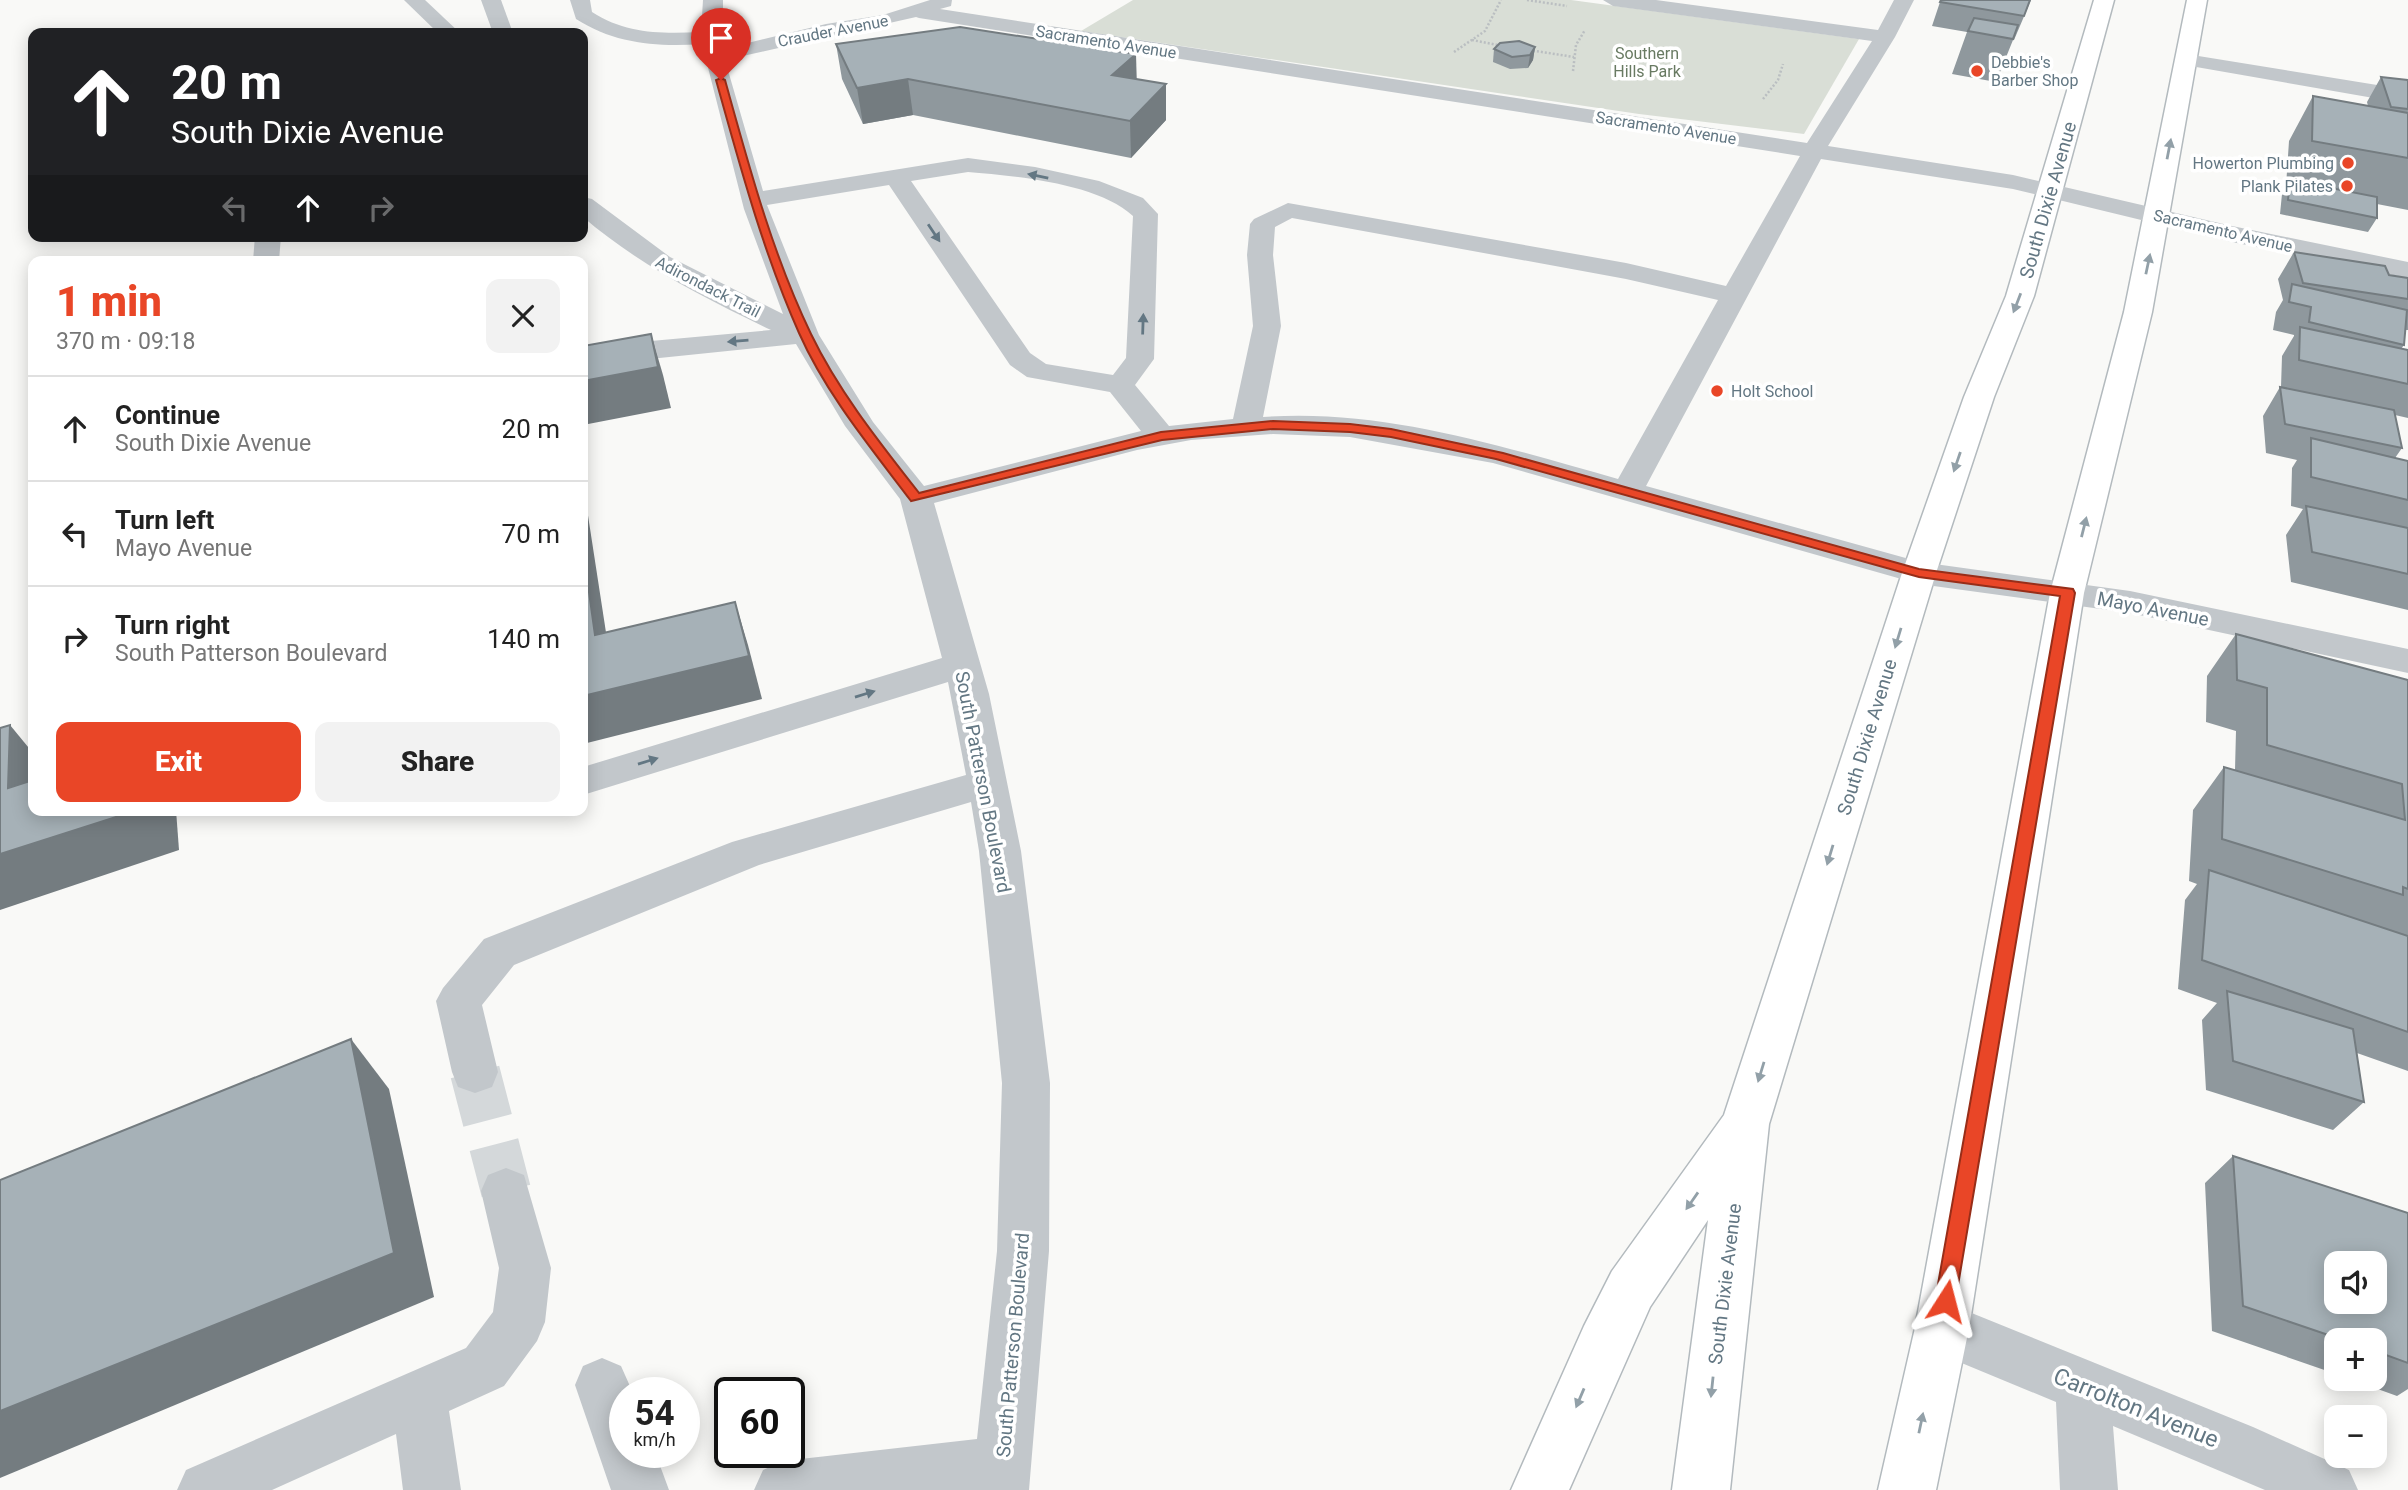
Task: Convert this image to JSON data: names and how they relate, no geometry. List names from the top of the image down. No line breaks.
{"streets":{"main road":["South Dixie Avenue"],"street":["Crauder Avenue","Sacramento Avenue","Adirondack Trail","Mayo Avenue","South Patterson Boulevard","Carrolton Avenue"]},"crossings":[["Crauder Avenue","Sacramento Avenue"],["Crauder Avenue","South Patterson Boulevard"],["Sacramento Avenue","South Dixie Avenue"],["South Dixie Avenue","Mayo Avenue"],["Adirondack Trail","South Patterson Boulevard"],["Mayo Avenue","South Patterson Boulevard"]],"parks":["Southern Hills Park"],"places":["Debbie's Barber Shop","Howerton Plumbing","Plank Pilates","Holt School"],"page":{"turn":["20 m","South Dixie Avenue"],"heading":["1 min","370 m · 09:18"],"list":[{"name":"Continue","note":"South Dixie Avenue","value":"20 m"},{"name":"Turn left","note":"Mayo Avenue","value":"70 m"},{"name":"Turn right","note":"South Patterson Boulevard","value":"140 m"}],"buttons":["Exit","Share"],"map_buttons":["+","−"],"speed":"54 km/h","limit":"60"}}
